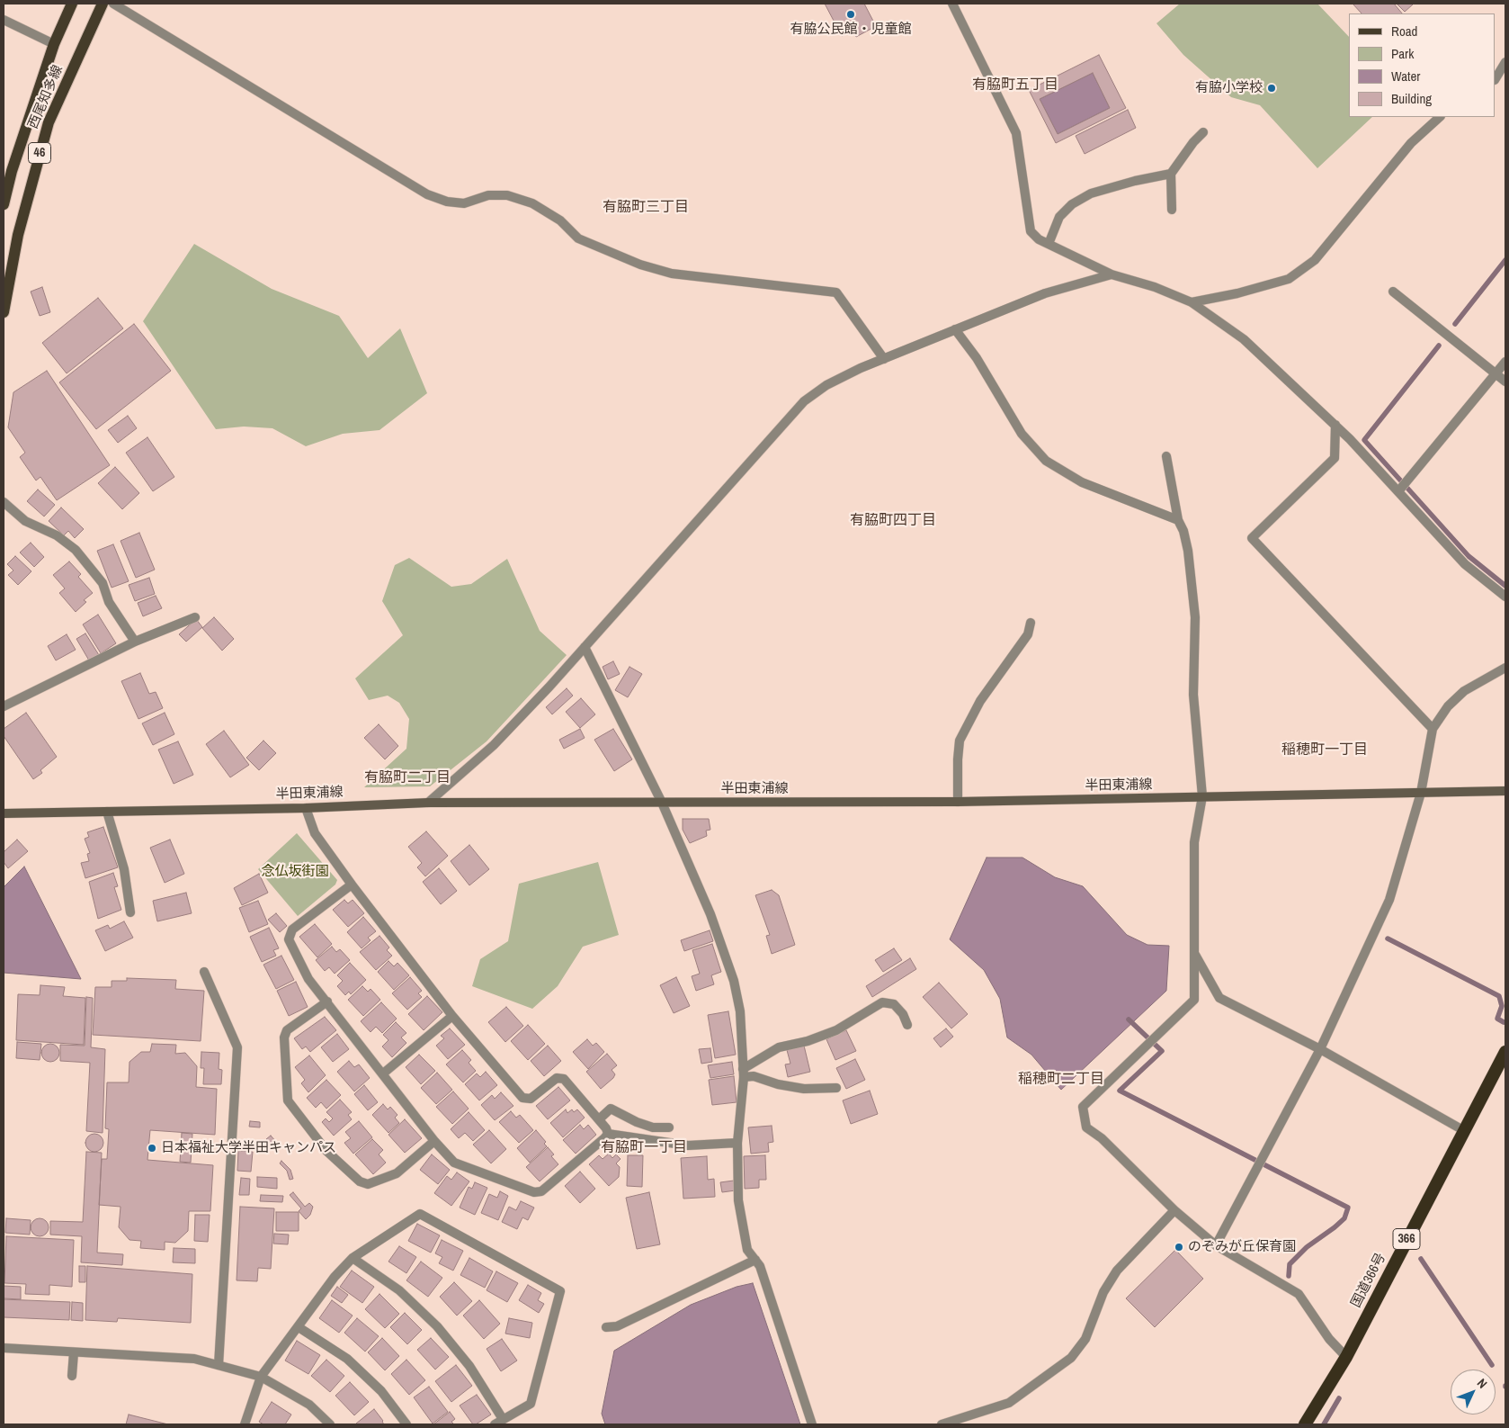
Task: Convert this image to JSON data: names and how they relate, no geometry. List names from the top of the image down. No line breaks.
{"streets":{"highway":["366","国道366号"],"main road":["西尾知多線","46","半田東浦線"]},"districts":["有脇町五丁目","有脇町三丁目","有脇町四丁目","稲穂町一丁目","有脇町二丁目","稲穂町二丁目","有脇町一丁目"],"parks":["念仏坂街園"],"places":["有脇公民館・児童館","有脇小学校","日本福祉大学半田キャンパス","のぞみが丘保育園"],"legend":["Road","Park","Water","Building"],"north":"top right"}
